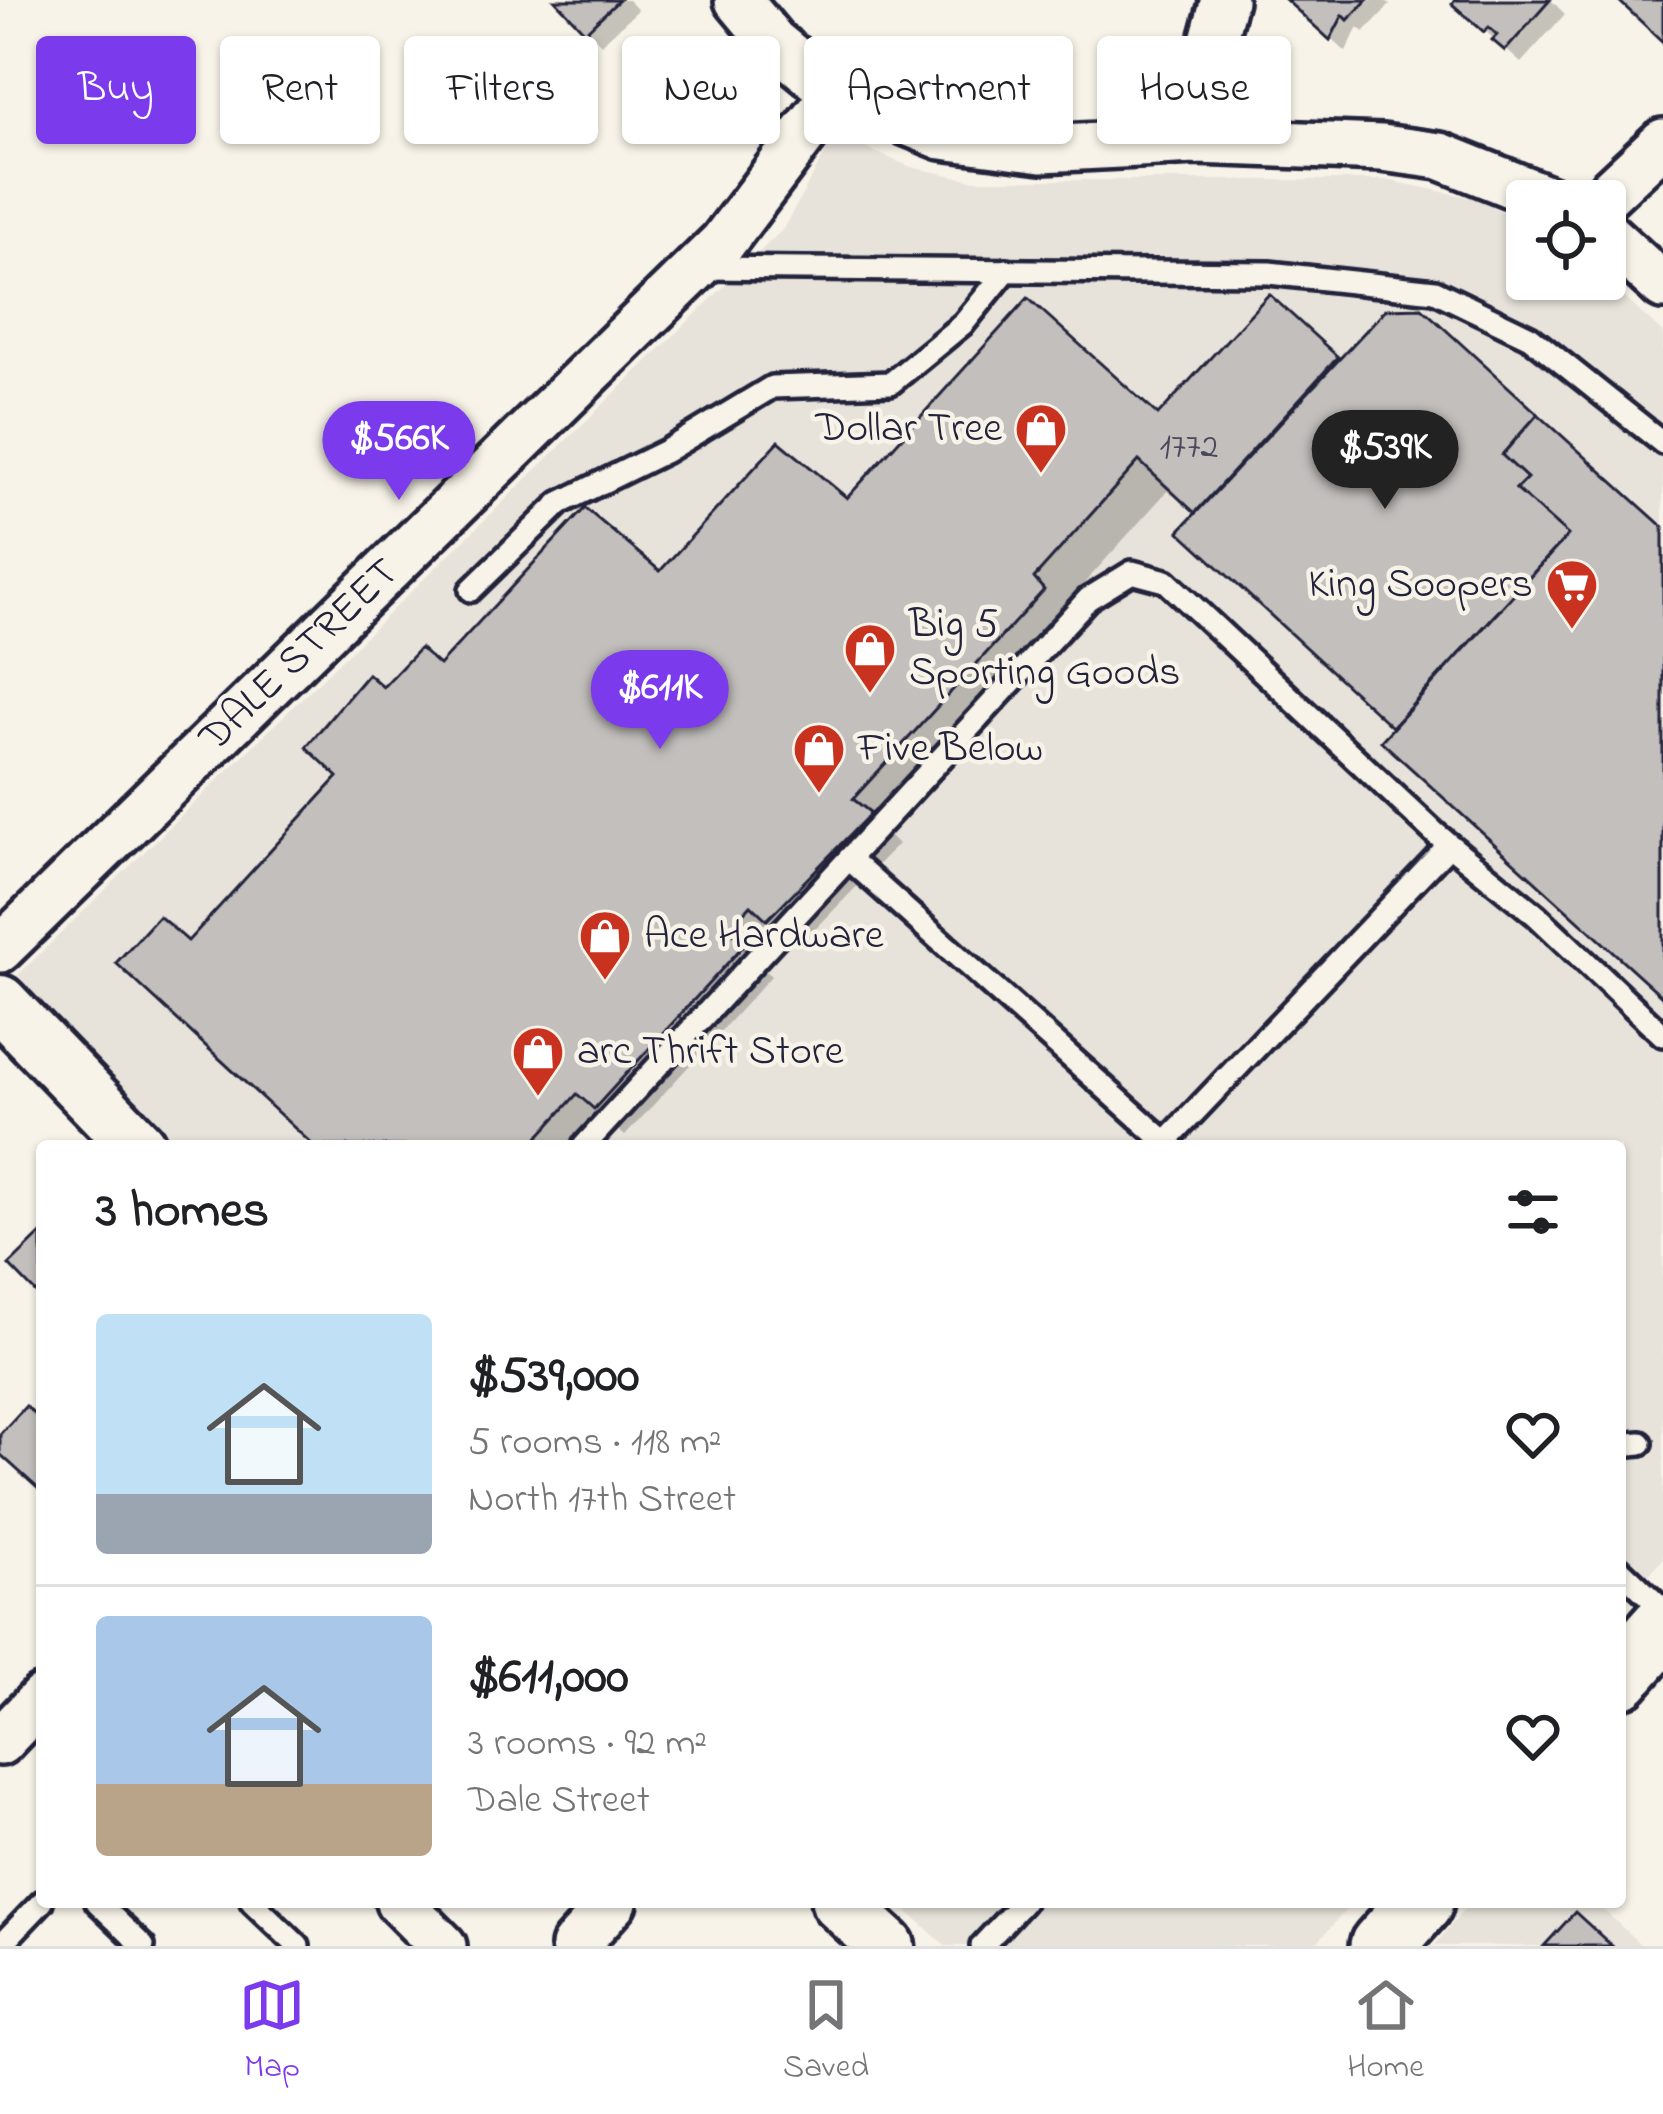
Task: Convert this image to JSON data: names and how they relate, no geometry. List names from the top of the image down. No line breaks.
{"streets":{"street":["DALE STREET"]},"places":{"shop":["Dollar Tree","Big 5 Sporting Goods","Five Below","Ace Hardware","arc Thrift Store"],"supermarket":["King Soopers"]},"house_numbers":["1772"],"page":{"chip":["Buy","Rent","Filters","New","Apartment","House"],"price":["$566K","$539K","$611K"],"heading":"3 homes","list":[{"name":"$539,000","note":"5 rooms · 118 m² · North 17th Street"},{"name":"$611,000","note":"3 rooms · 92 m² · Dale Street"}],"tabs":["Map","Saved","Home"]}}
